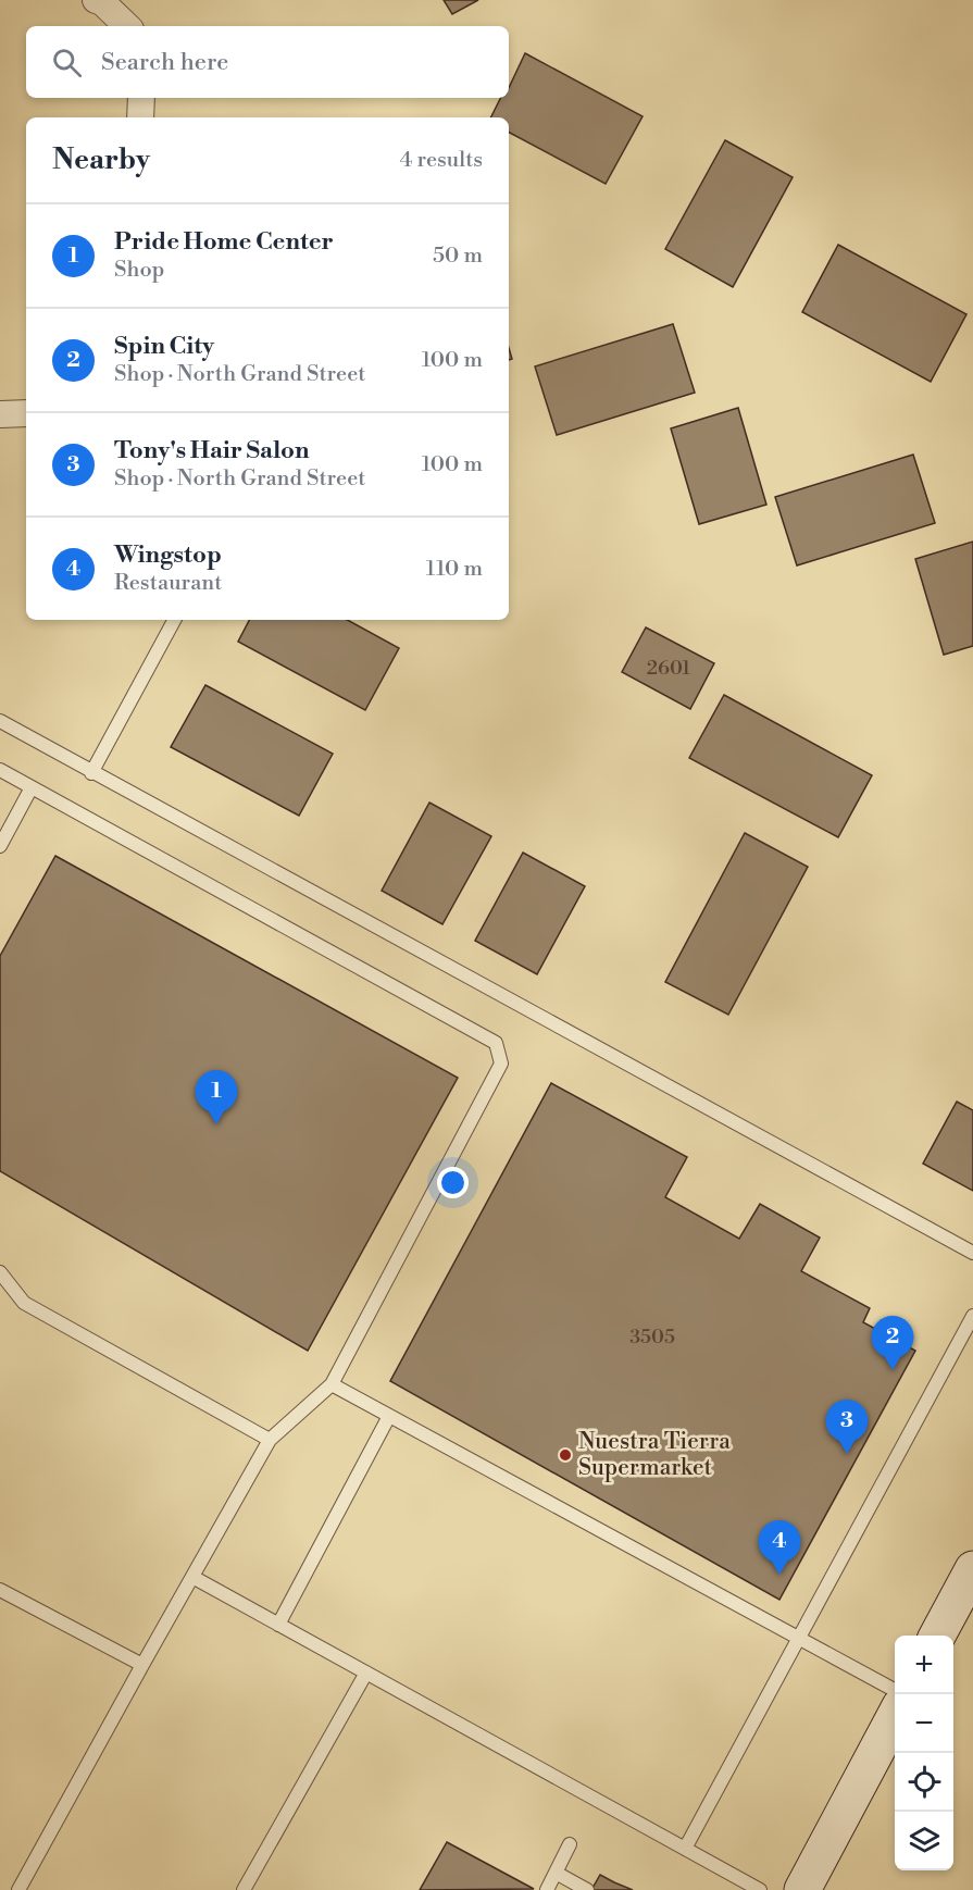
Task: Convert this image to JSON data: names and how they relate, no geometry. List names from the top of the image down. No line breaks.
{"places":["Nuestra Tierra Supermarket"],"house_numbers":["2601","3505"],"page":{"search":"Search here","heading":["Nearby","4 results"],"list":[{"mark":"1","name":"Pride Home Center","note":"Shop","value":"50 m"},{"mark":"2","name":"Spin City","note":"Shop · North Grand Street","value":"100 m"},{"mark":"3","name":"Tony's Hair Salon","note":"Shop · North Grand Street","value":"100 m"},{"mark":"4","name":"Wingstop","note":"Restaurant","value":"110 m"}],"pins":["1","2","3","4"],"map_buttons":["+","−"]}}
